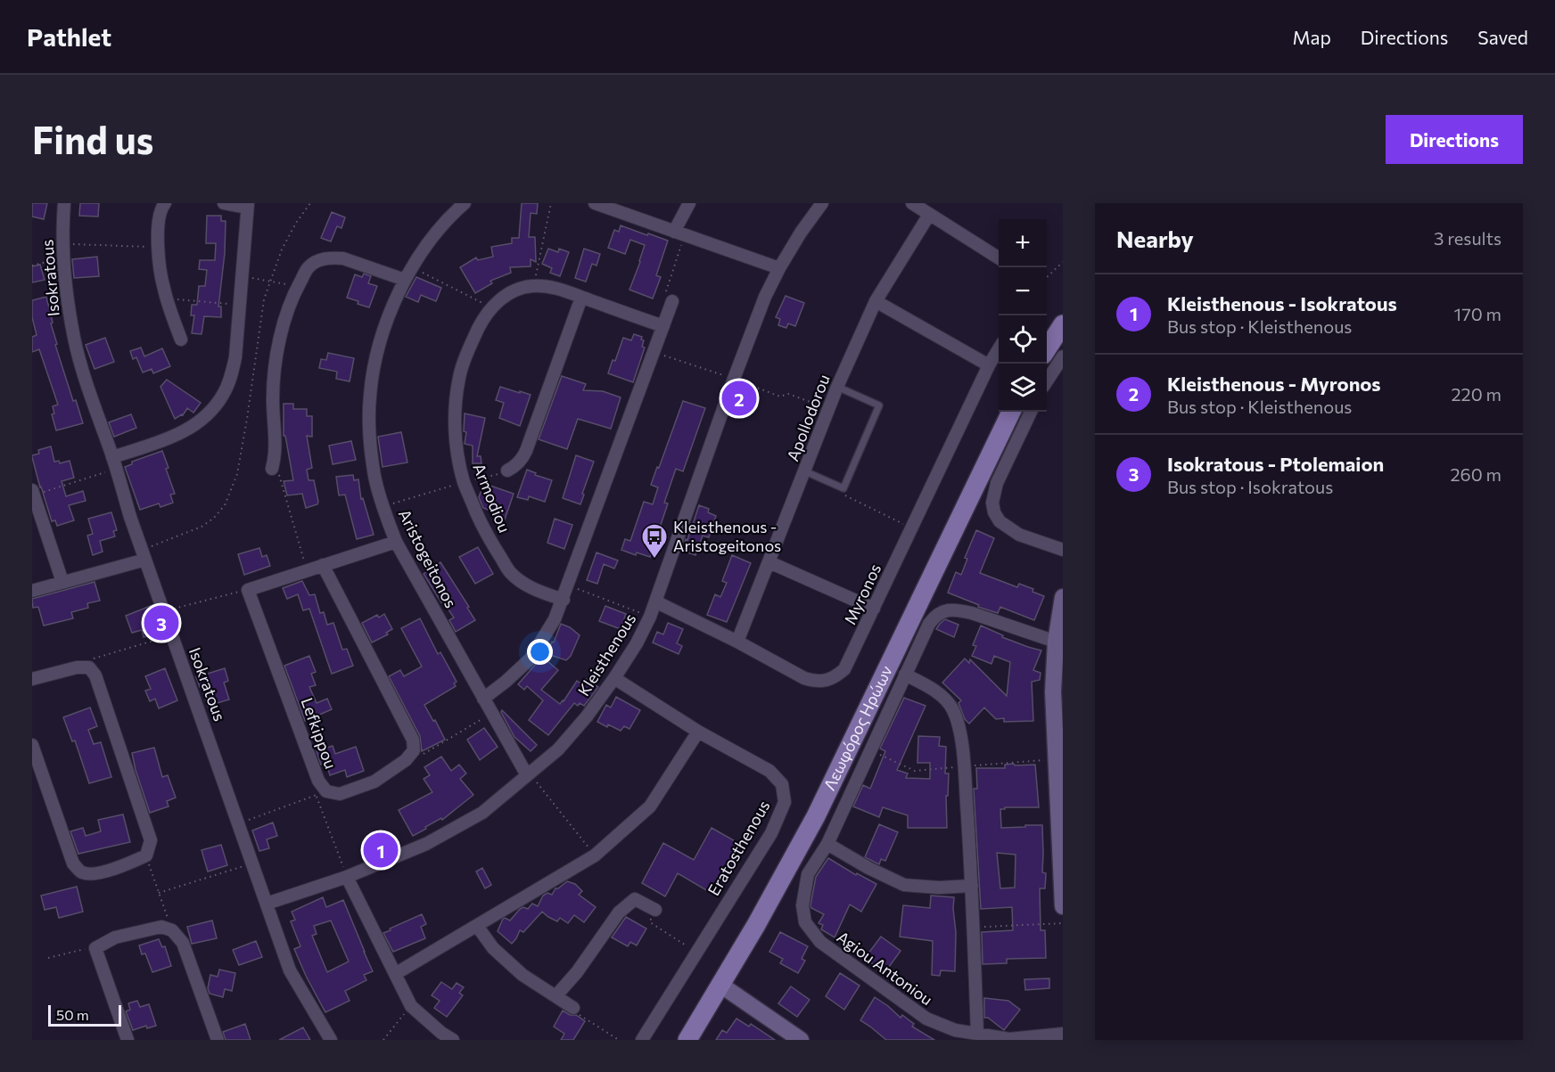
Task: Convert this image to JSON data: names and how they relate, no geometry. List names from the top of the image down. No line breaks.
{"streets":{"main road":["Λεωφόρος Ηρώων"],"street":["Isokratous","Apollodorou","Armodiou","Aristogeitonos","Myronos","Kleisthenous","Lefkippou","Eratosthenous","Agiou Antoniou"]},"crossings":[["Isokratous","Kleisthenous"],["Apollodorou","Myronos"],["Aristogeitonos","Kleisthenous"],["Myronos","Kleisthenous"],["Kleisthenous","Eratosthenous"]],"places":{"bus stop":["Kleisthenous - Aristogeitonos"]},"scale_bar":"50 m","page":{"header":"Pathlet","nav":["Map","Directions","Saved"],"buttons":"Directions","title":"Find us","heading":["Nearby","3 results"],"map_buttons":["+","−"],"list":[{"mark":"1","name":"Kleisthenous - Isokratous","note":"Bus stop · Kleisthenous","value":"170 m"},{"mark":"2","name":"Kleisthenous - Myronos","note":"Bus stop · Kleisthenous","value":"220 m"},{"mark":"3","name":"Isokratous - Ptolemaion","note":"Bus stop · Isokratous","value":"260 m"}],"pins":["2","3","1"],"scale":"50 m"}}
